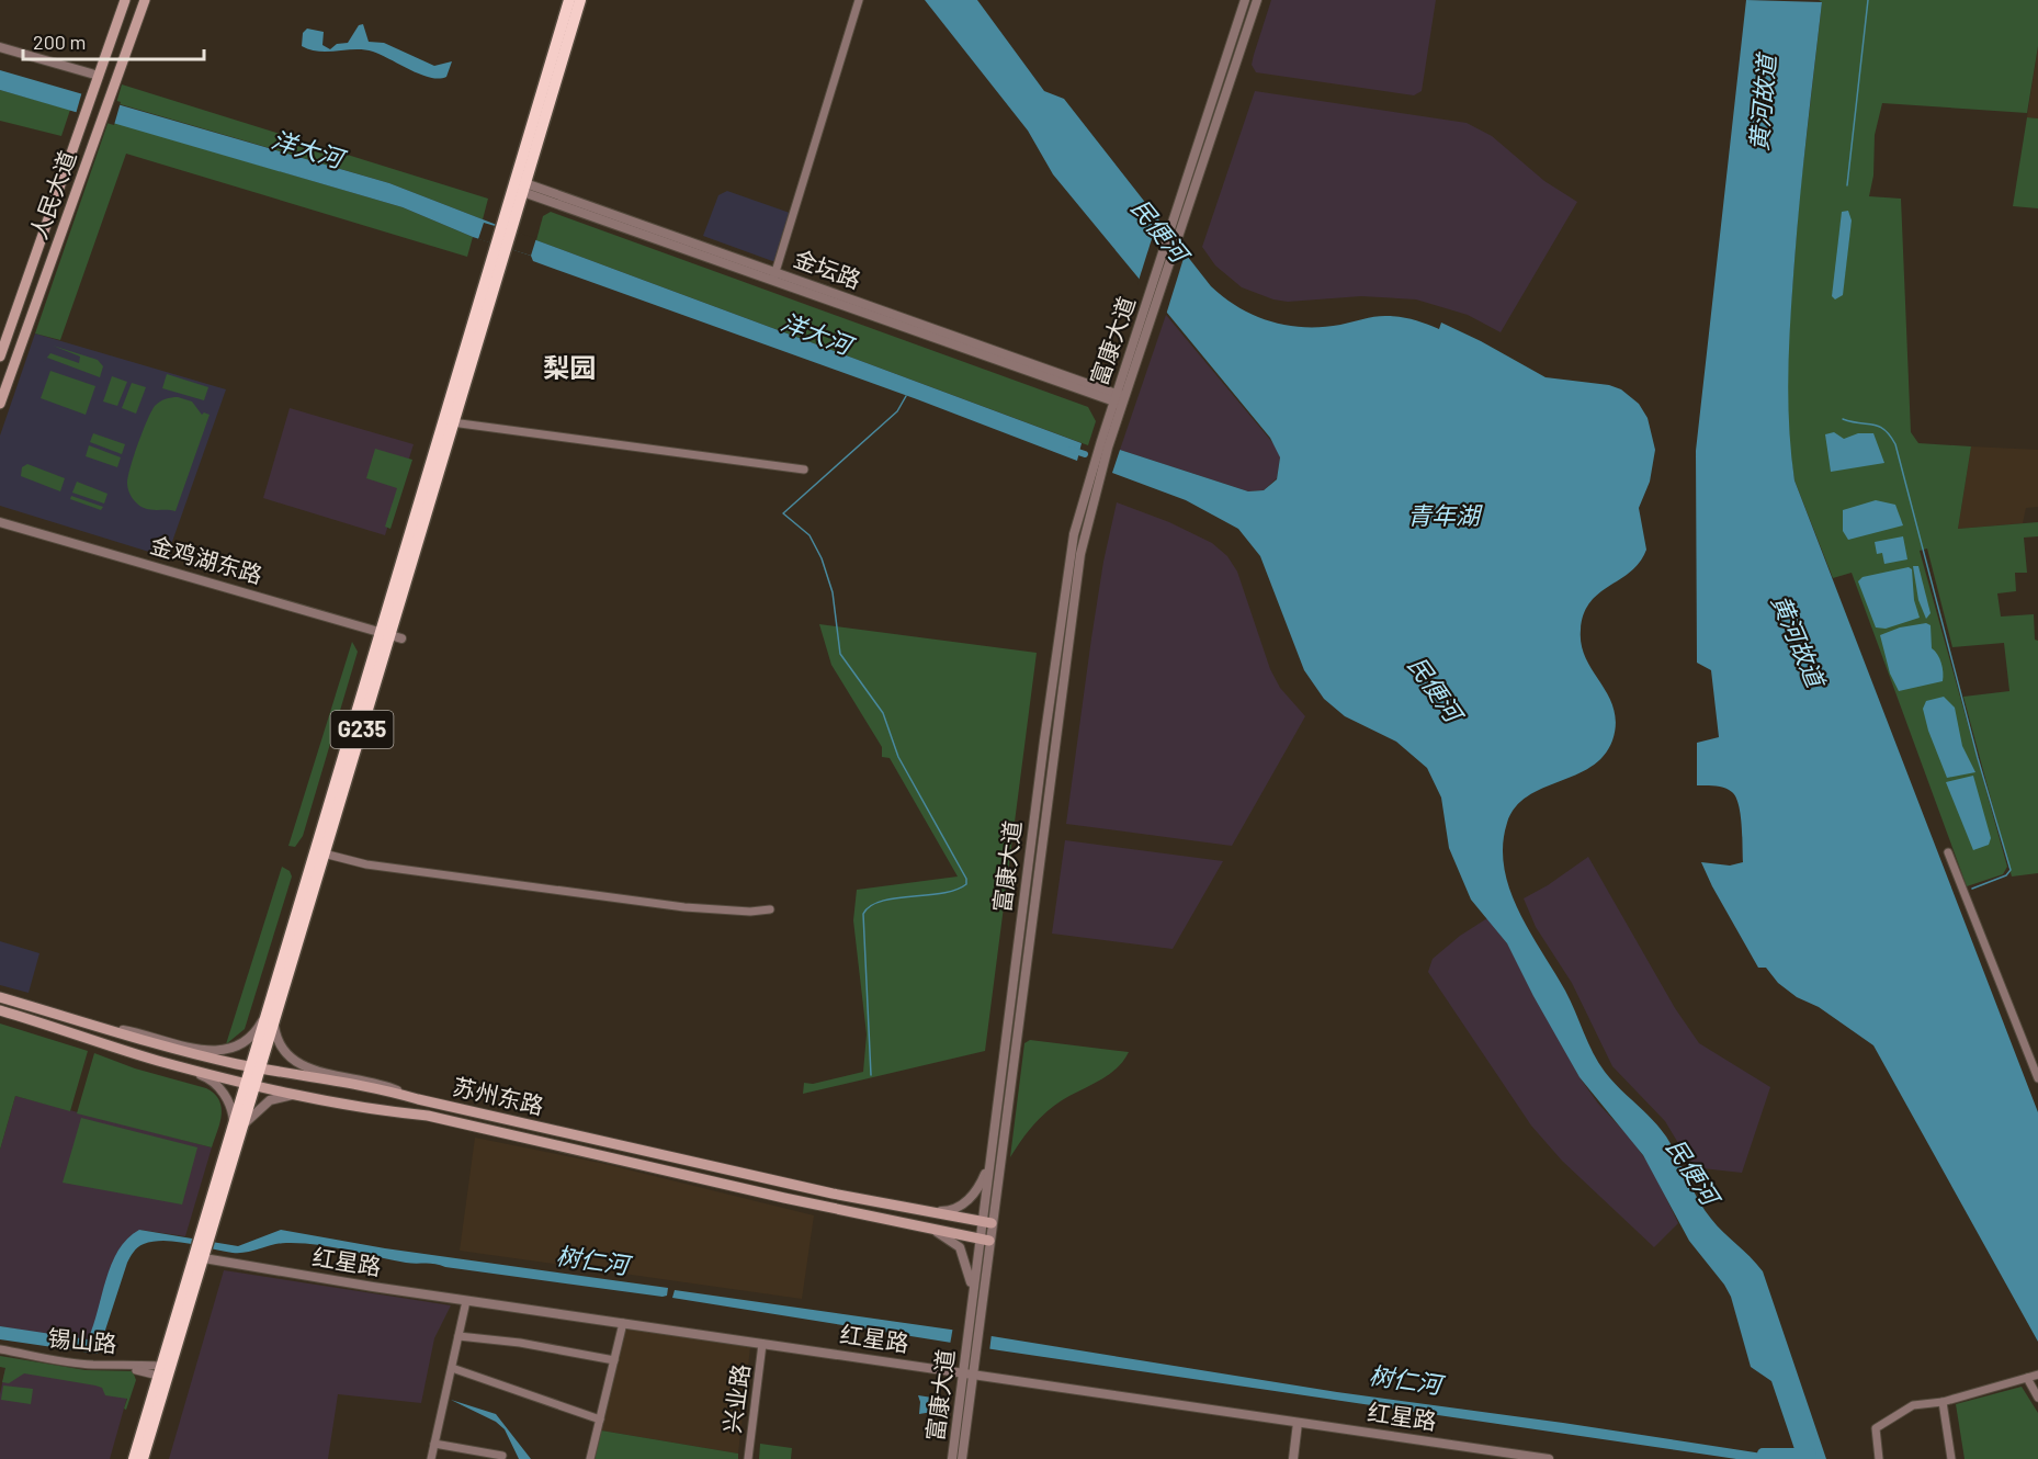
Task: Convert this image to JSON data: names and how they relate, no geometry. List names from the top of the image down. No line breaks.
{"streets":{"highway":["G235"],"main road":["人民大道","苏州东路"],"street":["金坛路","富康大道","金鸡湖东路","红星路","锡山路","兴业路"]},"crossings":[["金坛路","富康大道"],["金坛路","G235"],["富康大道","苏州东路"],["富康大道","红星路"],["金鸡湖东路","G235"],["G235","苏州东路"],["G235","红星路"],["G235","锡山路"],["红星路","兴业路"]],"districts":["梨园"],"water":["黄河故道","洋大河","民便河","青年湖","树仁河"],"scale_bar":"200 m"}
